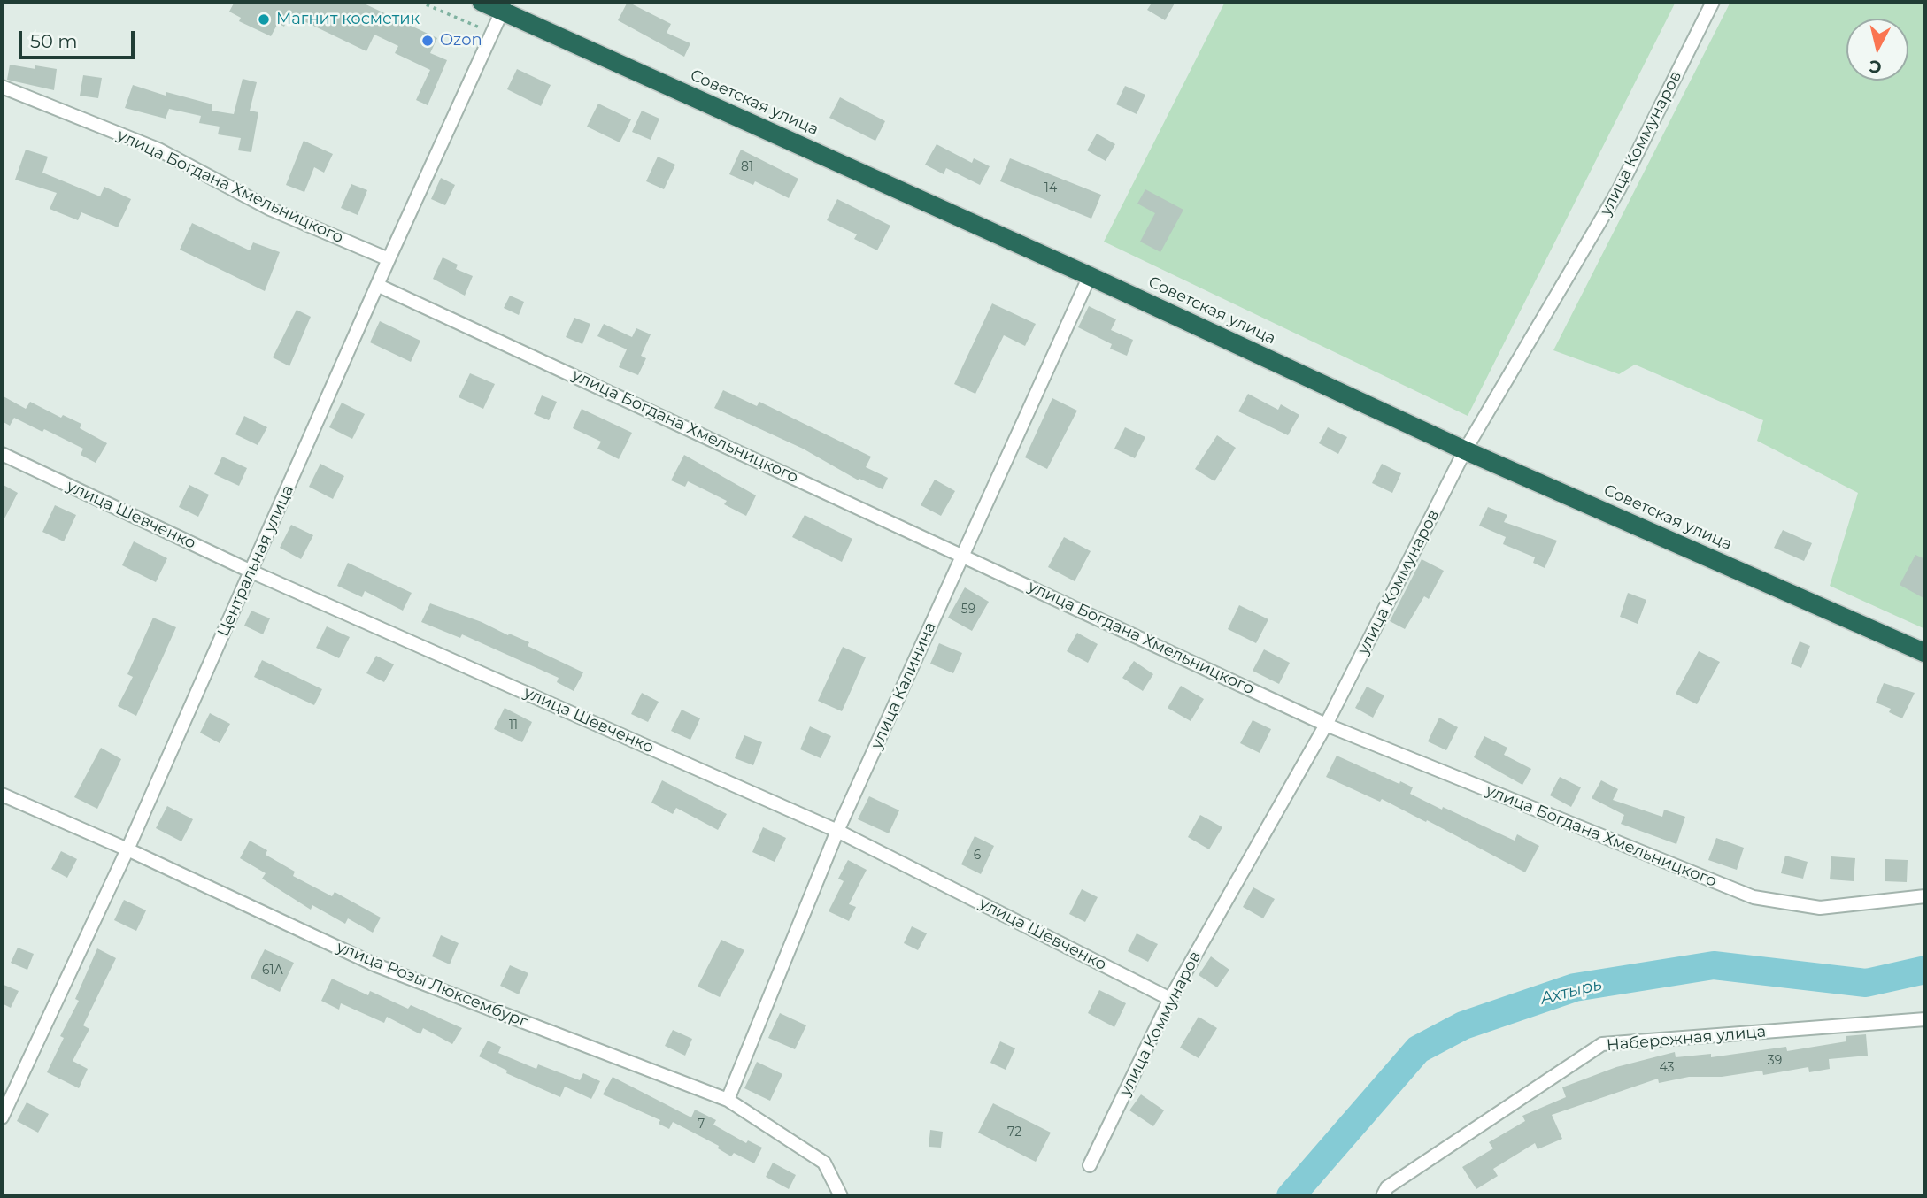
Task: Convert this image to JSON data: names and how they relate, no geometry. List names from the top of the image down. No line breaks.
{"streets":{"highway":["Советская улица"],"street":["улица Коммунаров","улица Богдана Хмельницкого","улица Шевченко","Центральная улица","улица Калинина","улица Розы Люксембург","Набережная улица"]},"crossings":[["Советская улица","улица Коммунаров"],["Советская улица","Центральная улица"],["Советская улица","улица Калинина"],["улица Коммунаров","улица Богдана Хмельницкого"],["улица Коммунаров","улица Шевченко"],["улица Богдана Хмельницкого","Центральная улица"],["улица Богдана Хмельницкого","улица Калинина"],["улица Шевченко","Центральная улица"],["улица Шевченко","улица Калинина"],["Центральная улица","улица Розы Люксембург"],["улица Калинина","улица Розы Люксембург"]],"water":["Ахтырь"],"places":["Магнит косметик","Ozon"],"house_numbers":["81","14","59","11","6","61А","39","43","7","72"],"scale_bar":"50 m","north":"bottom"}
